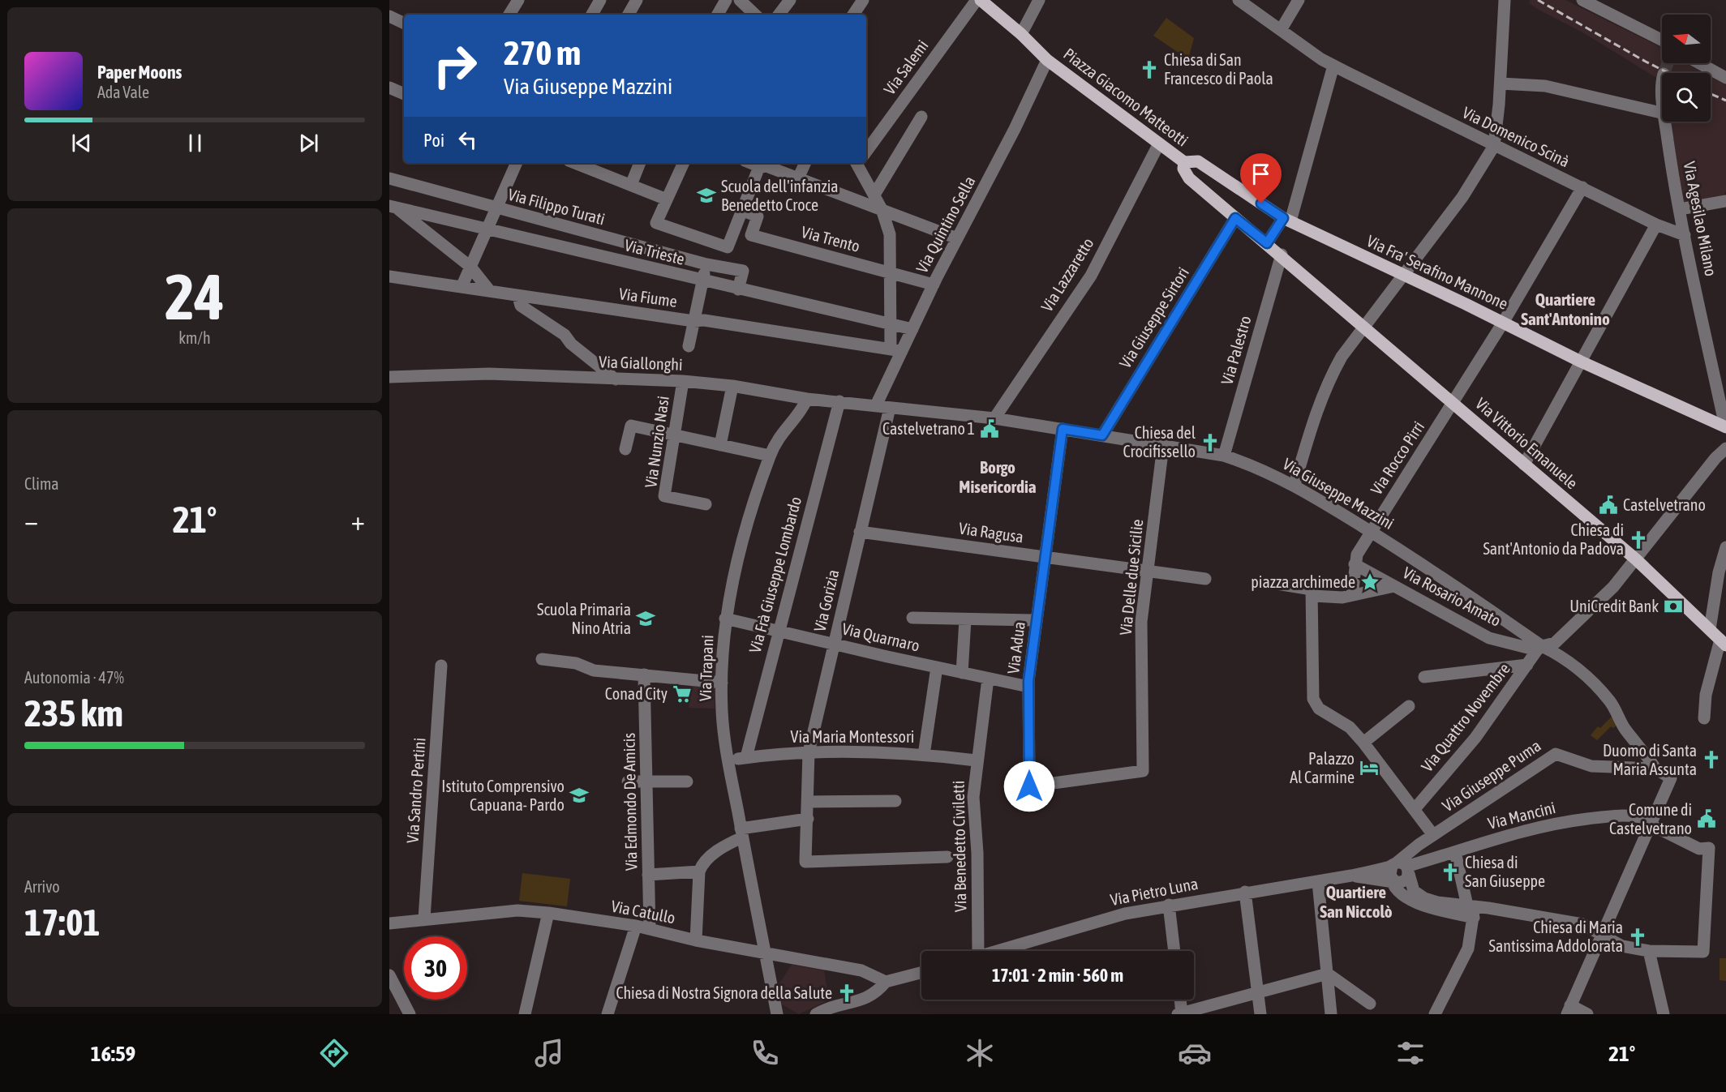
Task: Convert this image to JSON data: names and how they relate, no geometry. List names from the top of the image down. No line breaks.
{"streets":{"main road":["Piazza Giacomo Matteotti","Via Fra' Serafino Mannone","Via Vittorio Emanuele"],"street":["Via Salemi","Via Domenico Scinà","Via Filippo Turati","Via Agesilao Milano","Via Quintino Sella","Via Trento","Via Trieste","Via Lazzaretto","Via Fiume","Via Giuseppe Sirtori","Via Palestro","Via Giallonghi","Via Nunzio Nasi","Via Rocco Pirri","Via Giuseppe Mazzini","Via Ragusa","Via Frà Giuseppe Lombardo","Via Delle due Sicilie","Via Rosario Amato","Via Gorizia","Via Quarnaro","Via Adua","Via Trapani","Via Quattro Novembre","Via Maria Montessori","Via Giuseppe Puma","Via Sandro Pertini","Via Edmondo De Amicis","Via Mancini","Via Benedetto Civiletti","Via Pietro Luna","Via Catullo"]},"crossings":[["Piazza Giacomo Matteotti","Via Quintino Sella"],["Piazza Giacomo Matteotti","Via Fra' Serafino Mannone"],["Piazza Giacomo Matteotti","Via Lazzaretto"],["Piazza Giacomo Matteotti","Via Giuseppe Sirtori"],["Piazza Giacomo Matteotti","Via Palestro"],["Piazza Giacomo Matteotti","Via Vittorio Emanuele"],["Via Domenico Scinà","Via Agesilao Milano"],["Via Domenico Scinà","Via Rocco Pirri"],["Via Filippo Turati","Via Trieste"],["Via Agesilao Milano","Via Fra' Serafino Mannone"],["Via Quintino Sella","Via Trento"],["Via Quintino Sella","Via Trieste"],["Via Quintino Sella","Via Fiume"],["Via Quintino Sella","Via Giallonghi"],["Via Fra' Serafino Mannone","Via Rocco Pirri"],["Via Lazzaretto","Via Giuseppe Mazzini"],["Via Giuseppe Sirtori","Via Giuseppe Mazzini"],["Via Palestro","Via Giuseppe Mazzini"],["Via Giallonghi","Via Nunzio Nasi"],["Via Giallonghi","Via Giuseppe Mazzini"],["Via Giallonghi","Via Frà Giuseppe Lombardo"],["Via Giallonghi","Via Gorizia"],["Via Giallonghi","Via Trapani"],["Via Vittorio Emanuele","Via Rocco Pirri"],["Via Rocco Pirri","Via Giuseppe Mazzini"],["Via Rocco Pirri","Via Rosario Amato"],["Via Giuseppe Mazzini","Via Delle due Sicilie"],["Via Giuseppe Mazzini","Via Rosario Amato"],["Via Giuseppe Mazzini","Via Gorizia"],["Via Giuseppe Mazzini","Via Adua"],["Via Giuseppe Mazzini","Via Quattro Novembre"],["Via Ragusa","Via Delle due Sicilie"],["Via Ragusa","Via Gorizia"],["Via Ragusa","Via Adua"],["Via Frà Giuseppe Lombardo","Via Quarnaro"],["Via Frà Giuseppe Lombardo","Via Maria Montessori"],["Via Delle due Sicilie","Via Adua"],["Via Rosario Amato","Via Quattro Novembre"],["Via Gorizia","Via Quarnaro"],["Via Gorizia","Via Maria Montessori"],["Via Quarnaro","Via Adua"],["Via Quarnaro","Via Trapani"],["Via Quarnaro","Via Benedetto Civiletti"],["Via Trapani","Via Maria Montessori"],["Via Trapani","Via Catullo"],["Via Maria Montessori","Via Benedetto Civiletti"],["Via Giuseppe Puma","Via Mancini"],["Via Giuseppe Puma","Via Pietro Luna"],["Via Sandro Pertini","Via Catullo"],["Via Edmondo De Amicis","Via Catullo"],["Via Mancini","Via Pietro Luna"]],"districts":["Quartiere Sant'Antonino","Borgo Misericordia","Quartiere San Niccolò"],"places":{"church":["Chiesa di San Francesco di Paola","Chiesa del Crocifissello","Chiesa di Sant'Antonio da Padova","Duomo di Santa Maria Assunta","Chiesa di San Giuseppe","Chiesa di Maria Santissima Addolorata","Chiesa di Nostra Signora della Salute"],"school or university":["Scuola dell'infanzia Benedetto Croce","Scuola Primaria Nino Atria","Istituto Comprensivo Capuana- Pardo"],"public building":["Castelvetrano 1","Castelvetrano","Comune di Castelvetrano"],"place":["piazza archimede"],"bank":["UniCredit Bank"],"supermarket":["Conad City"],"hotel":["Palazzo Al Carmine"]},"north":"left","page":{"turn":["270 m","Via Giuseppe Mazzini"],"song":["Paper Moons","Ada Vale"],"then":"Poi","tile":[["24","km/h"],"Clima",["Autonomia · 47%","235 km"],["Arrivo","17:01"]],"heat":["−","21°","+"],"limit":"30","trip":"17:01 · 2 min · 560 m","tabs":["16:59","21°"]}}
